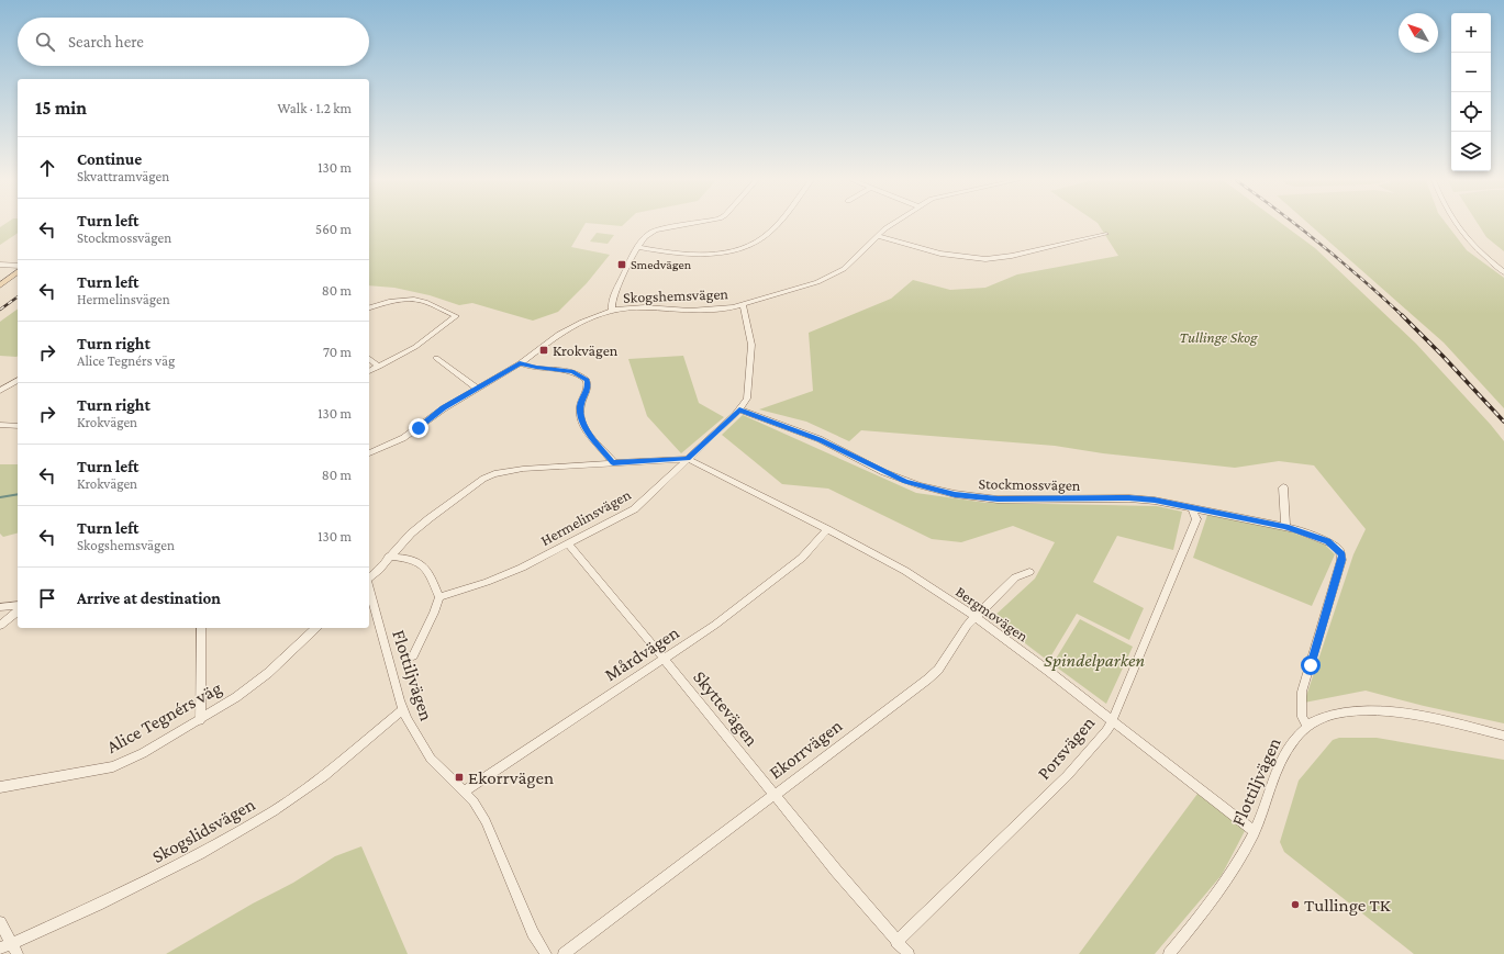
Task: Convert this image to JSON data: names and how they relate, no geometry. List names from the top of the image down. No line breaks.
{"streets":{"street":["Skogshemsvägen","Stockmossvägen","Hermelinsvägen","Bergmovägen","Mårdvägen","Flottiljvägen","Skyttevägen","Alice Tegnérs väg","Porsvägen","Ekorrvägen","Skogslidsvägen"]},"crossings":[["Skogshemsvägen","Hermelinsvägen"],["Stockmossvägen","Hermelinsvägen"],["Stockmossvägen","Flottiljvägen"],["Stockmossvägen","Porsvägen"],["Hermelinsvägen","Bergmovägen"],["Hermelinsvägen","Skyttevägen"],["Bergmovägen","Mårdvägen"],["Bergmovägen","Flottiljvägen"],["Bergmovägen","Porsvägen"],["Bergmovägen","Ekorrvägen"],["Mårdvägen","Flottiljvägen"],["Mårdvägen","Skyttevägen"],["Flottiljvägen","Skogslidsvägen"],["Skyttevägen","Porsvägen"],["Skyttevägen","Ekorrvägen"]],"parks":["Tullinge Skog","Spindelparken"],"places":{"transit":["Smedvägen","Krokvägen","Ekorrvägen"],"other":["Tullinge TK"]},"north":"top left","page":{"map_buttons":["+","−"],"search":"Search here","heading":["15 min","Walk · 1.2 km"],"list":[["Continue","Skvattramvägen","130 m"],["Turn left","Stockmossvägen","560 m"],["Turn left","Hermelinsvägen","80 m"],["Turn right","Alice Tegnérs väg","70 m"],["Turn right","Krokvägen","130 m"],["Turn left","Krokvägen","80 m"],["Turn left","Skogshemsvägen","130 m"],"Arrive at destination"]}}
